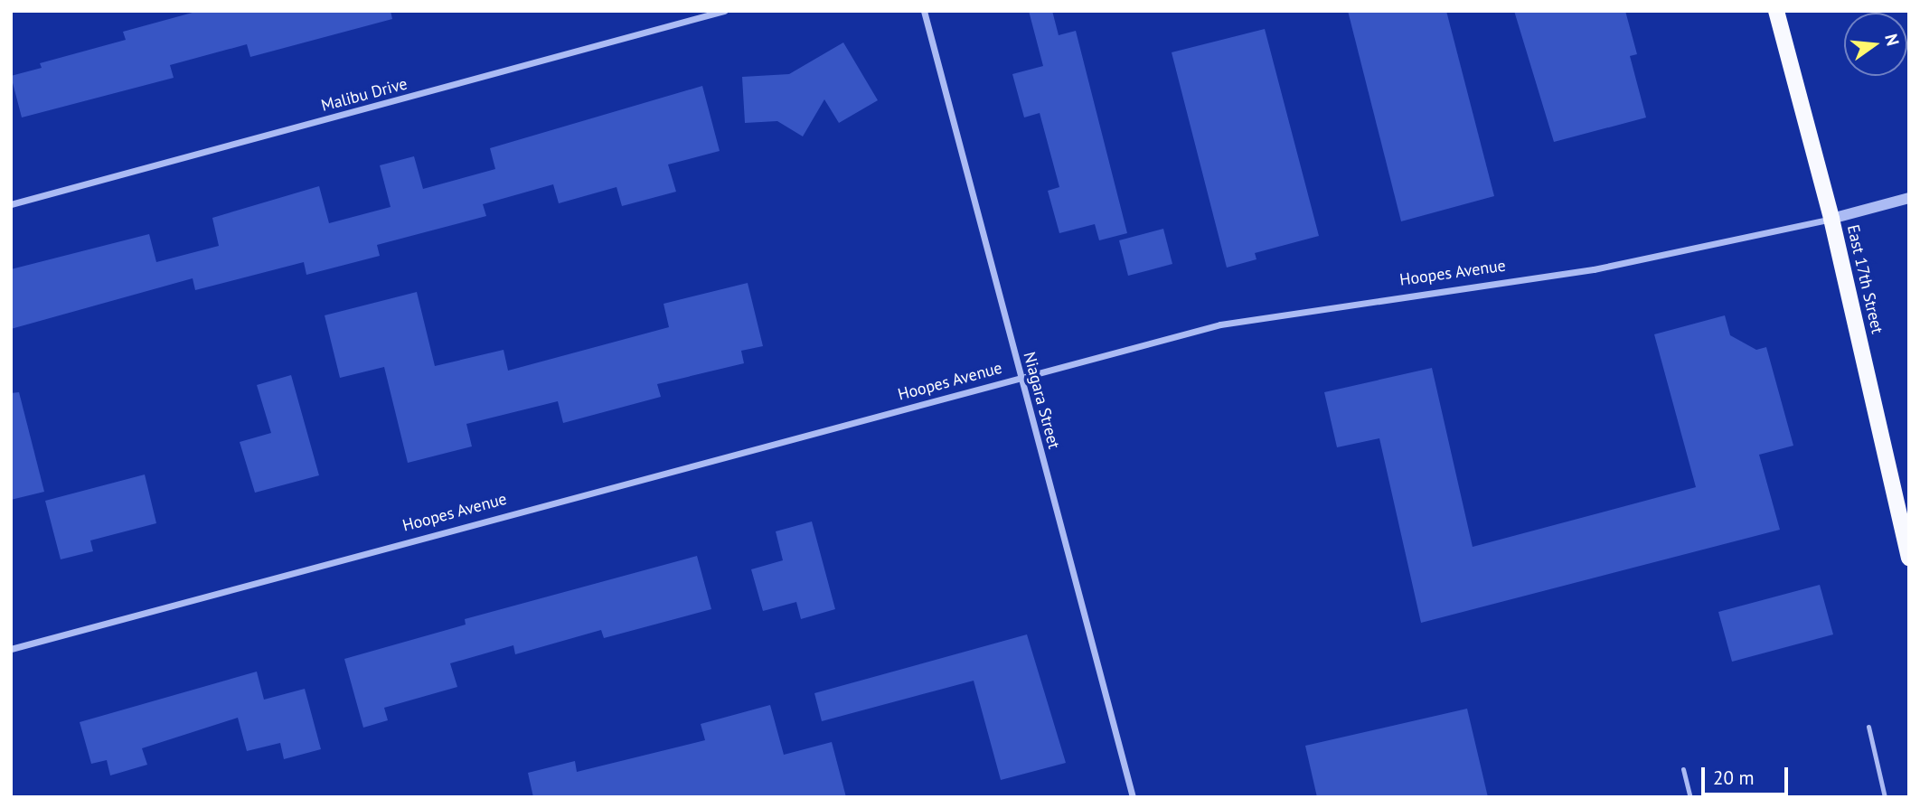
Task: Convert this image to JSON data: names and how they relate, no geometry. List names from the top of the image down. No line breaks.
{"streets":{"main road":["East 17th Street"],"street":["Malibu Drive","Hoopes Avenue","Niagara Street"]},"crossings":[["Hoopes Avenue","East 17th Street"],["Hoopes Avenue","Niagara Street"]],"scale_bar":"20 m","north":"right"}
